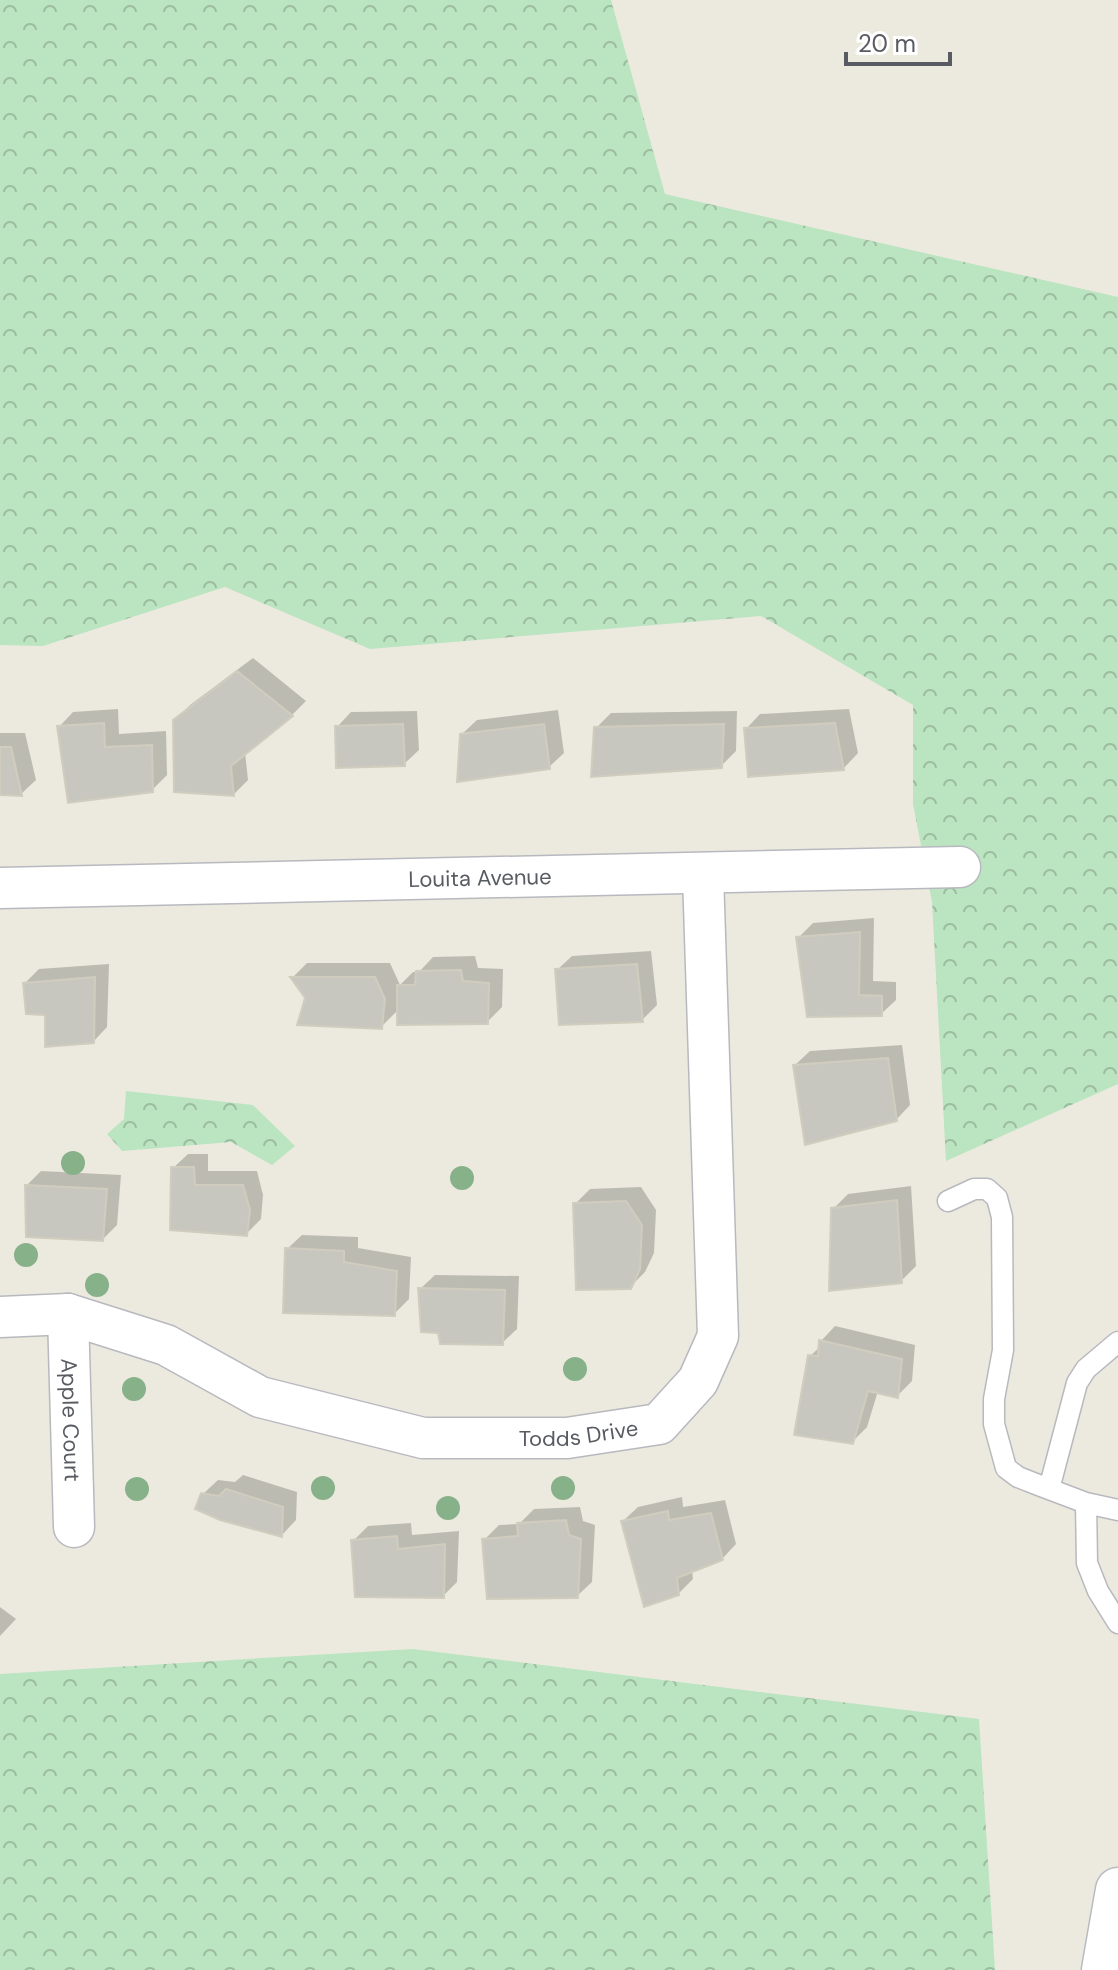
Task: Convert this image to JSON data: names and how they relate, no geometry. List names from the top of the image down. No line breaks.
{"streets":{"street":["Louita Avenue","Apple Court","Todds Drive"]},"crossings":[["Louita Avenue","Todds Drive"],["Apple Court","Todds Drive"]],"scale_bar":"20 m"}
